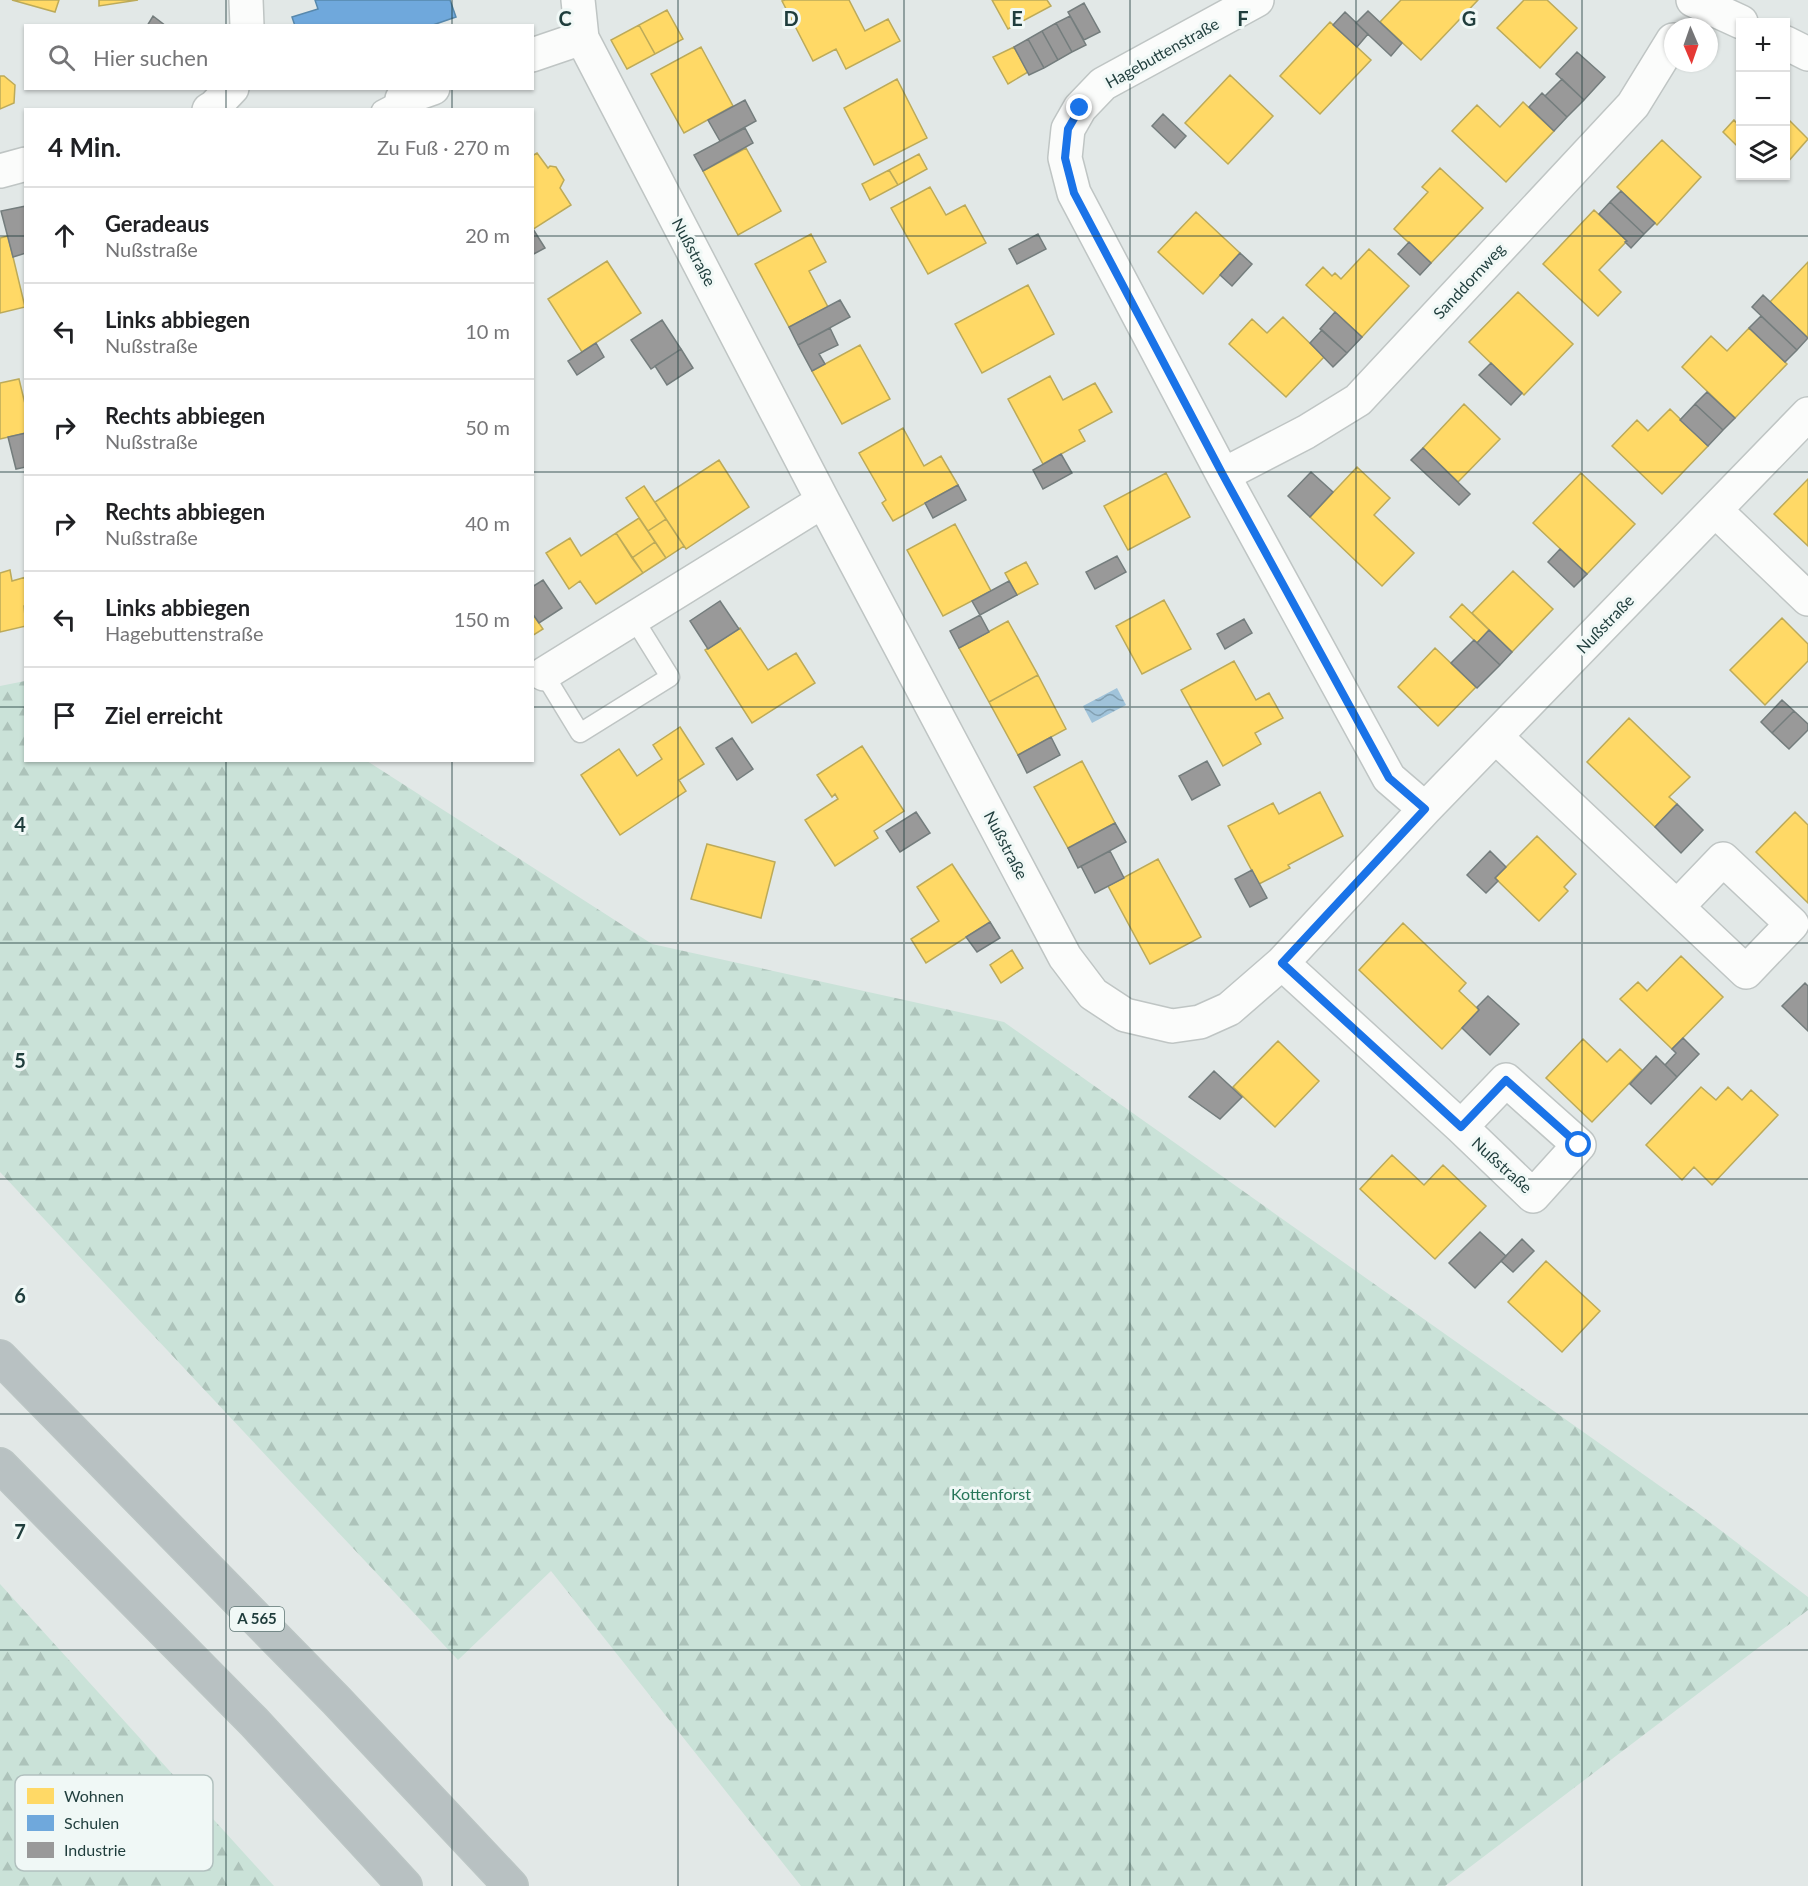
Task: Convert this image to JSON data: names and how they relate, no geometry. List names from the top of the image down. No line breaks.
{"streets":{"highway":["A 565"],"street":["Hagebuttenstraße","Nußstraße","Sanddornweg"]},"crossings":[["Hagebuttenstraße","Nußstraße"],["Hagebuttenstraße","Sanddornweg"]],"parks":["Kottenforst"],"legend":["Wohnen","Schulen","Industrie"],"north":"bottom","page":{"map_buttons":["+","−"],"search":"Hier suchen","heading":["4 Min.","Zu Fuß · 270 m"],"list":[["Geradeaus","Nußstraße","20 m"],["Links abbiegen","Nußstraße","10 m"],["Rechts abbiegen","Nußstraße","50 m"],["Rechts abbiegen","Nußstraße","40 m"],["Links abbiegen","Hagebuttenstraße","150 m"],"Ziel erreicht"]},"grid":{"columns":["C","D","E","F","G"],"rows":["4","5","6","7"]}}
